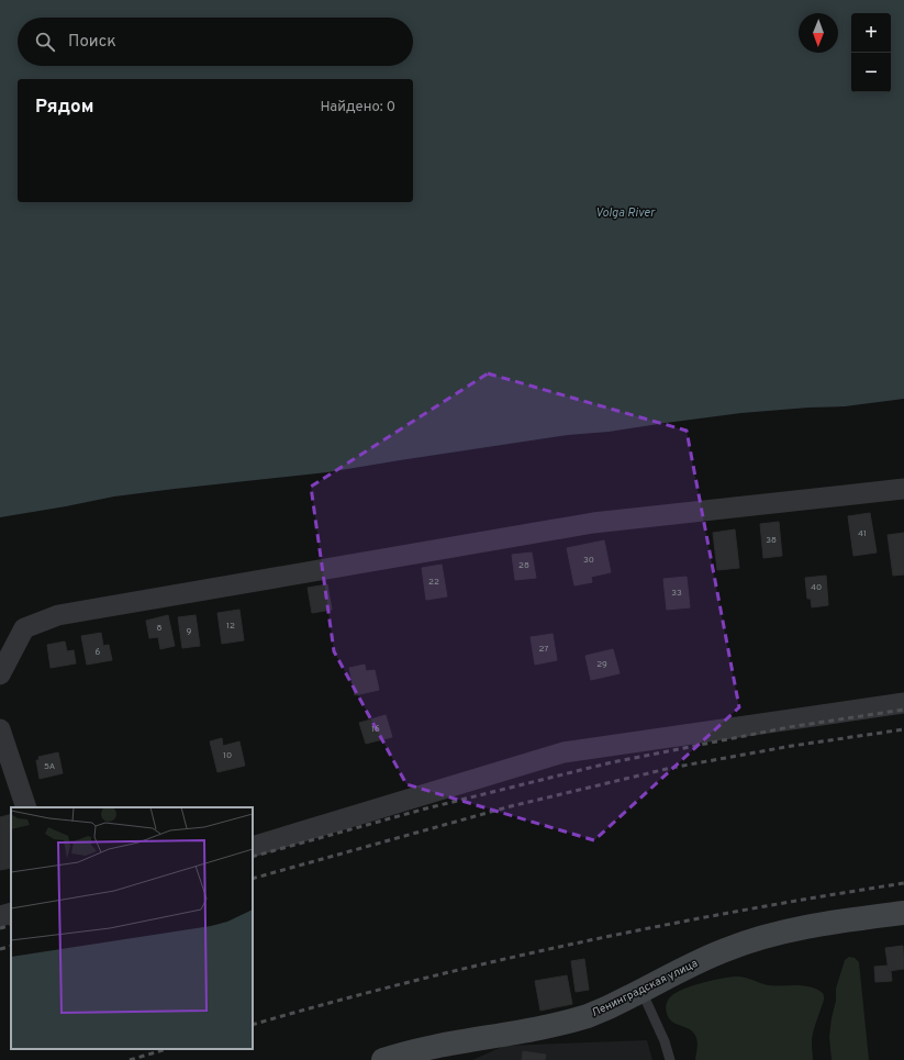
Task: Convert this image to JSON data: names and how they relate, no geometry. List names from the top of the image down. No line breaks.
{"streets":{"main road":["Ленинградская улица"]},"water":["Volga River"],"house_numbers":["41","38","30","28","22","40","33","12","8","9","27","6","29","16","10","5А"],"north":"bottom","page":{"map_buttons":["+","−"],"search":"Поиск","heading":["Рядом","Найдено: 0"]}}
